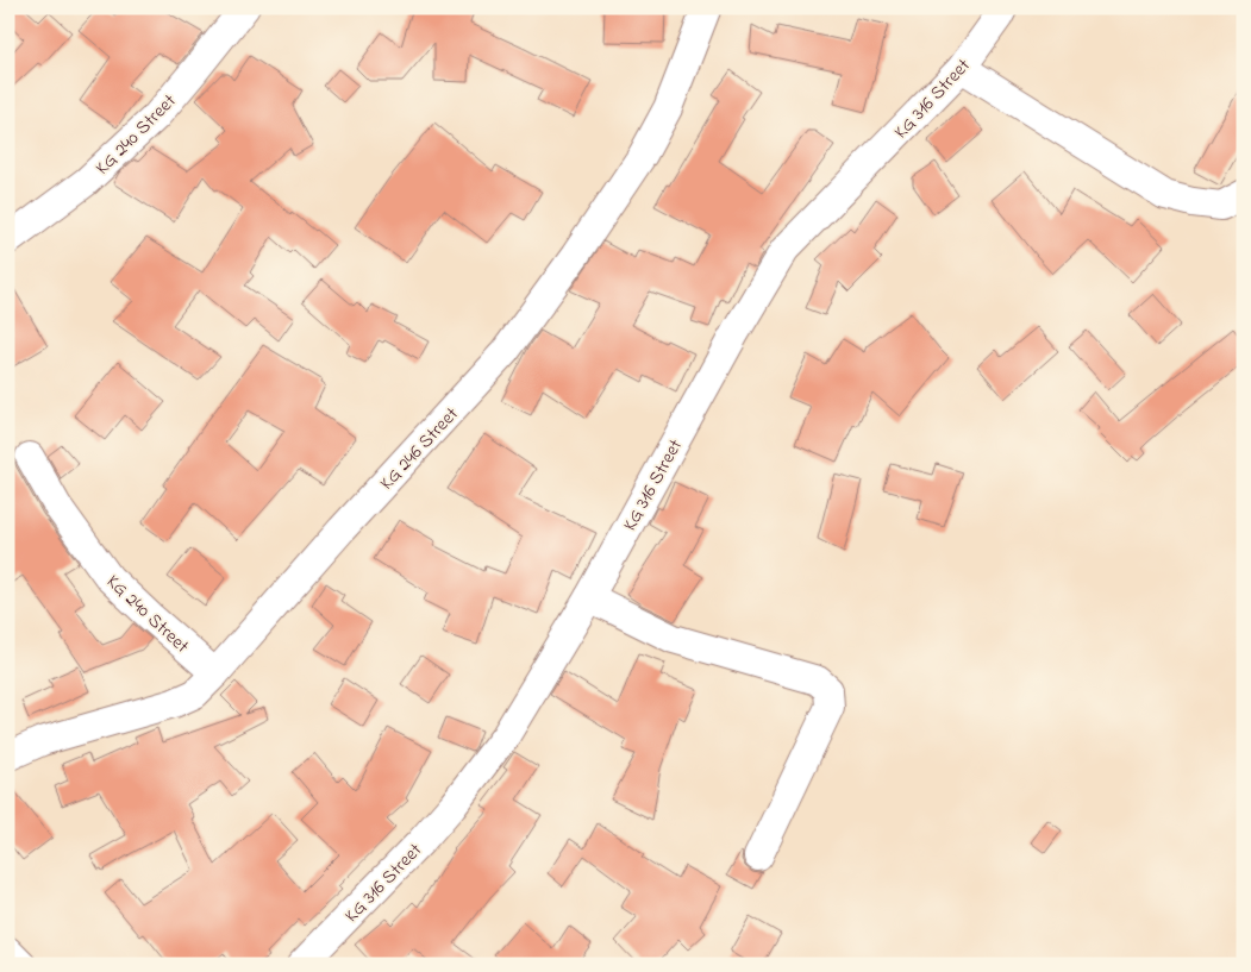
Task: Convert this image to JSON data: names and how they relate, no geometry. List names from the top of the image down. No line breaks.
{"streets":{"street":["KG 316 Street","KG 240 Street","KG 246 Street"]},"crossings":[["KG 240 Street","KG 246 Street"]]}
